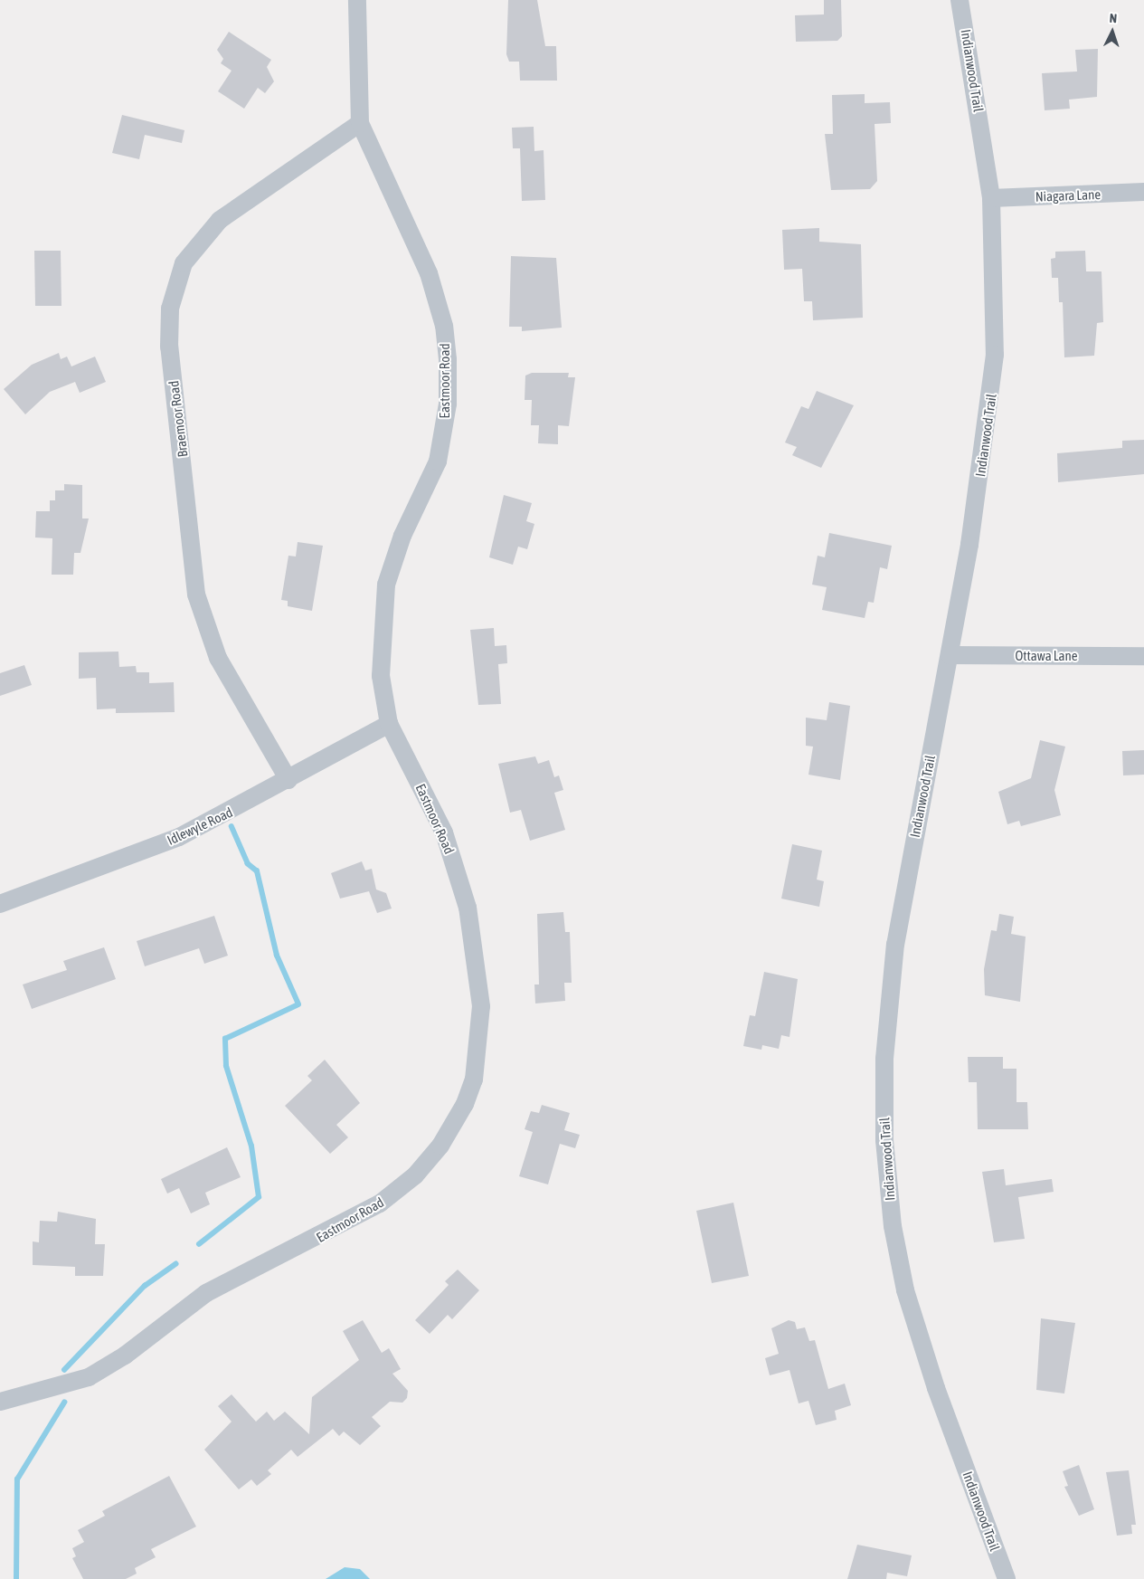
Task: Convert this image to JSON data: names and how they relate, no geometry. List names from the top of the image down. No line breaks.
{"streets":{"street":["Indianwood Trail","Niagara Lane","Eastmoor Road","Braemoor Road","Ottawa Lane","Idlewyle Road"]},"crossings":[["Indianwood Trail","Niagara Lane"],["Indianwood Trail","Ottawa Lane"],["Eastmoor Road","Braemoor Road"],["Eastmoor Road","Idlewyle Road"],["Braemoor Road","Idlewyle Road"]],"north":"top"}
